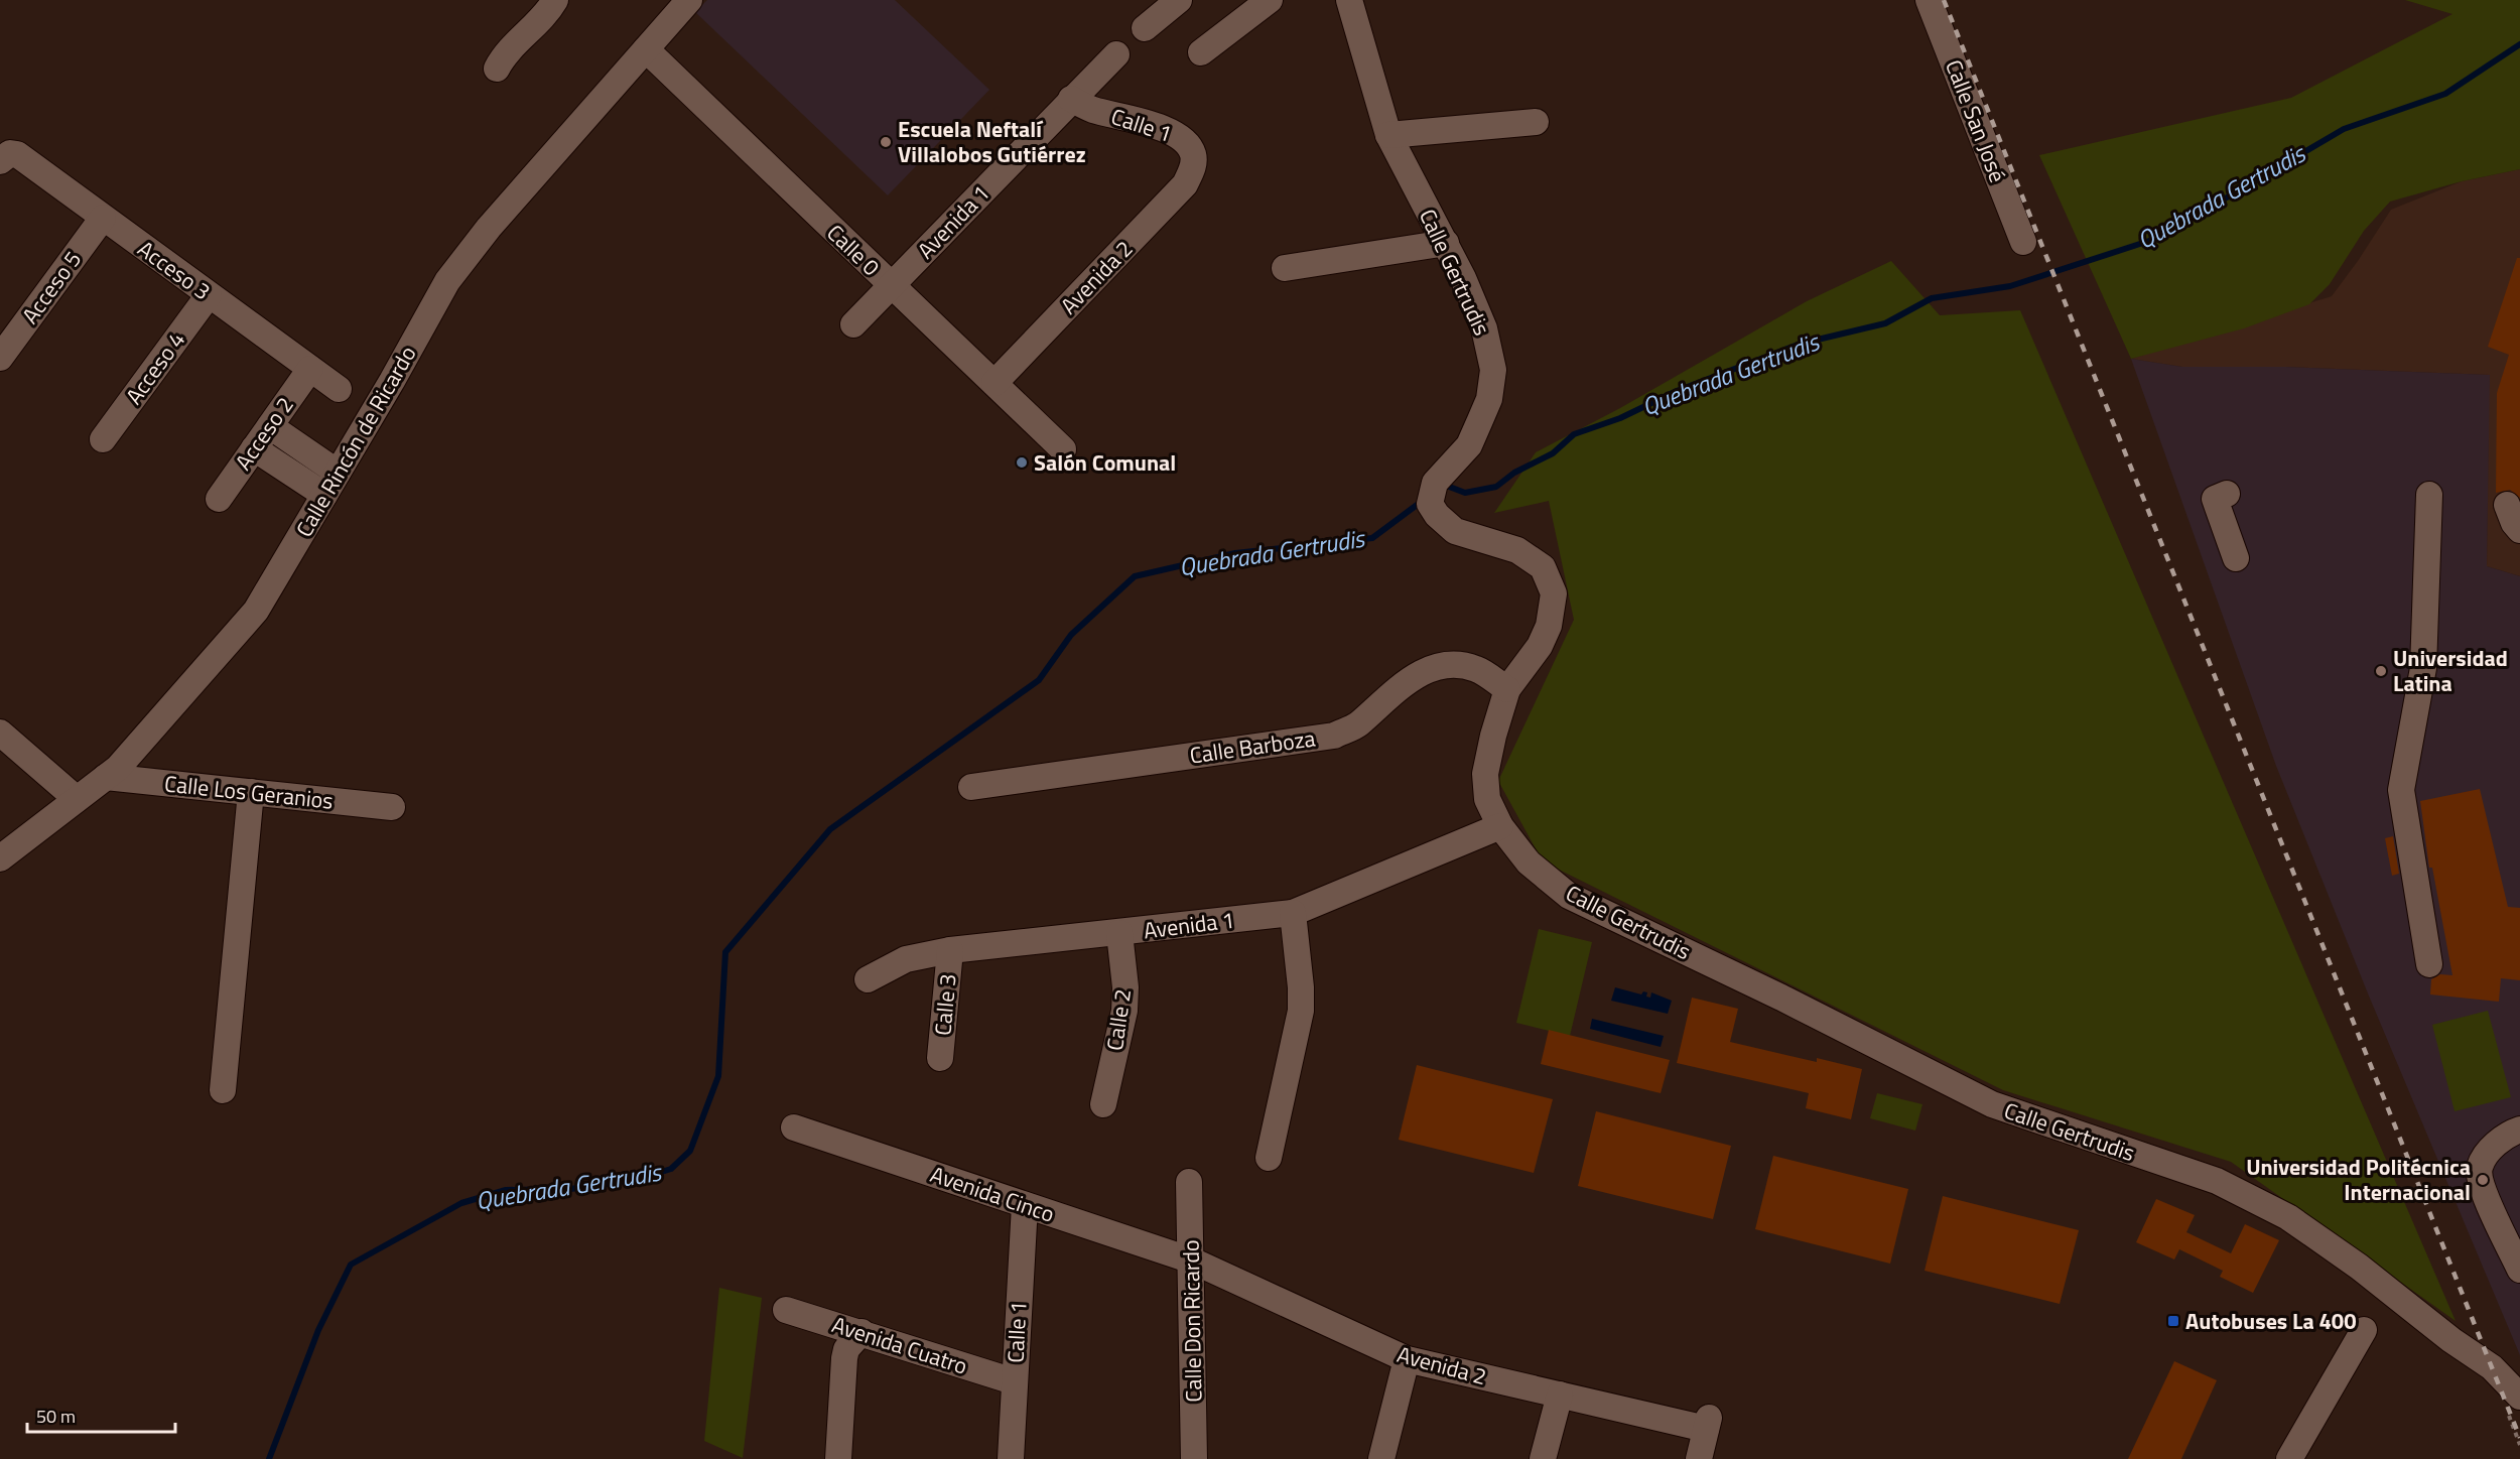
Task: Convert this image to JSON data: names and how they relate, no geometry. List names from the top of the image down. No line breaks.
{"streets":{"street":["Calle San José","Calle 1","Avenida 1","Calle 0","Acceso 3","Calle Gertrudis","Avenida 2","Acceso 5","Acceso 4","Acceso 2","Calle Rincón de Ricardo","Calle Barboza","Calle Los Geranios","Calle 3","Calle 2","Avenida Cinco","Calle Don Ricardo","Avenida Cuatro"]},"crossings":[["Calle 1","Avenida 1"],["Calle 1","Avenida 2"],["Calle 1","Avenida Cinco"],["Calle 1","Avenida Cuatro"],["Avenida 1","Calle 0"],["Avenida 1","Calle Gertrudis"],["Avenida 1","Calle 3"],["Avenida 1","Calle 2"],["Calle 0","Avenida 2"],["Calle 0","Calle Rincón de Ricardo"],["Acceso 3","Acceso 5"],["Acceso 3","Acceso 4"],["Acceso 3","Acceso 2"],["Calle Gertrudis","Calle Barboza"],["Avenida 2","Avenida Cinco"],["Avenida 2","Calle Don Ricardo"],["Calle Rincón de Ricardo","Calle Los Geranios"],["Avenida Cinco","Calle Don Ricardo"]],"water":["Quebrada Gertrudis"],"places":{"other":["Escuela Neftalí Villalobos Gutiérrez","Salón Comunal","Universidad Latina","Universidad Politécnica Internacional"],"transit":["Autobuses La 400"]},"scale_bar":"50 m"}
